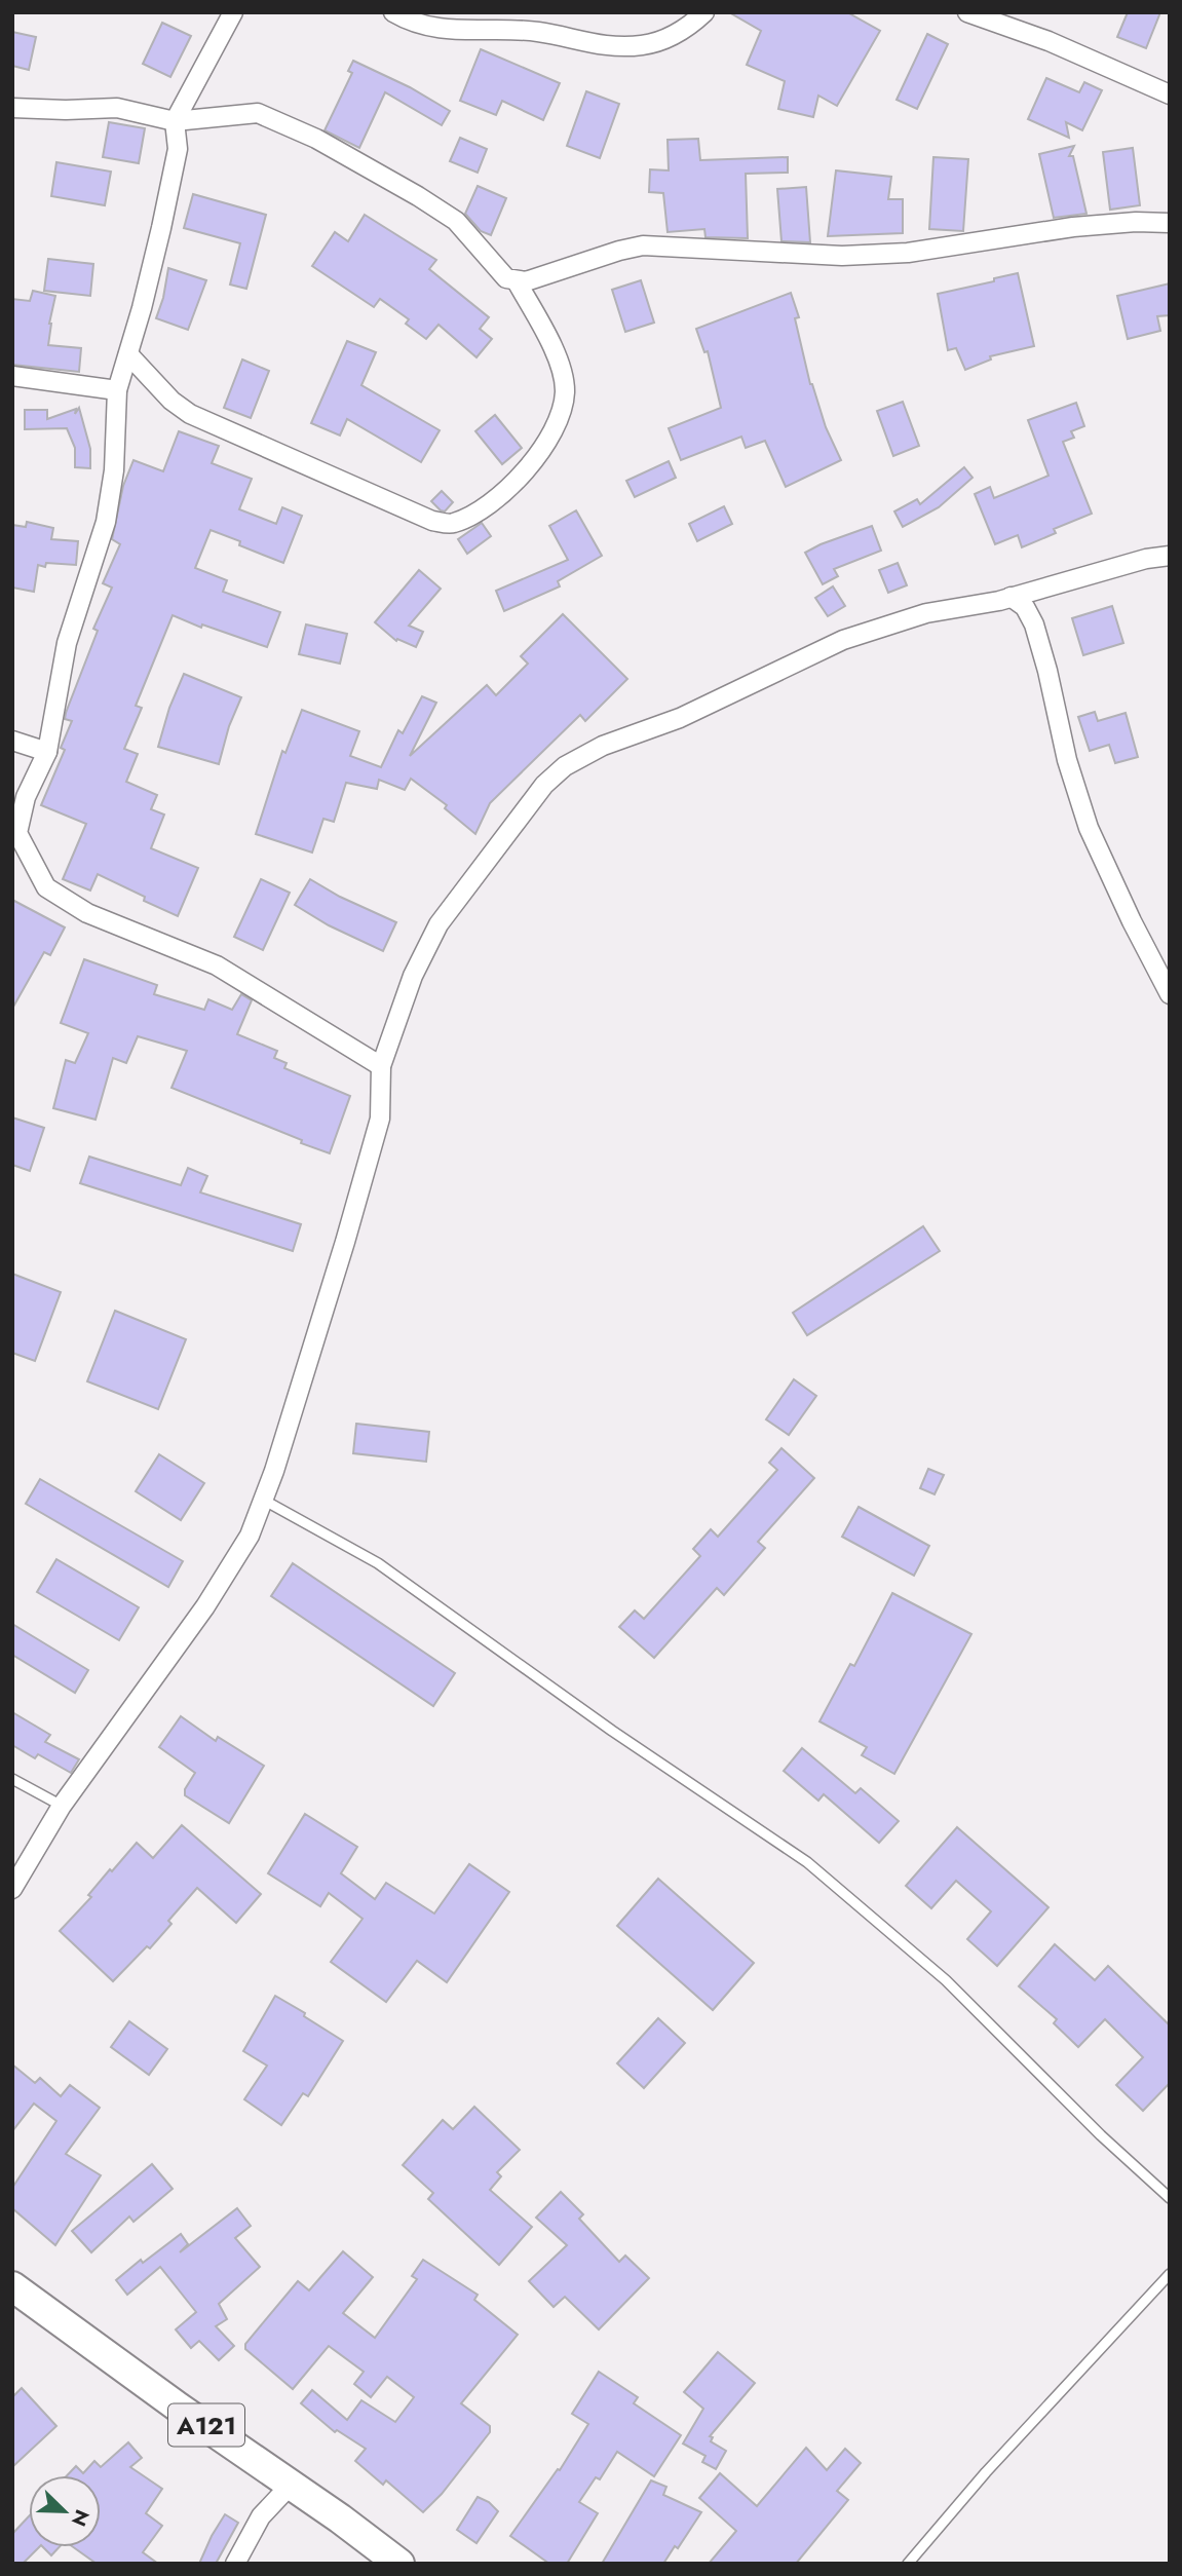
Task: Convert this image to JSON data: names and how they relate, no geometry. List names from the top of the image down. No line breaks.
{"streets":{"main road":["A121"]},"north":"bottom right"}
